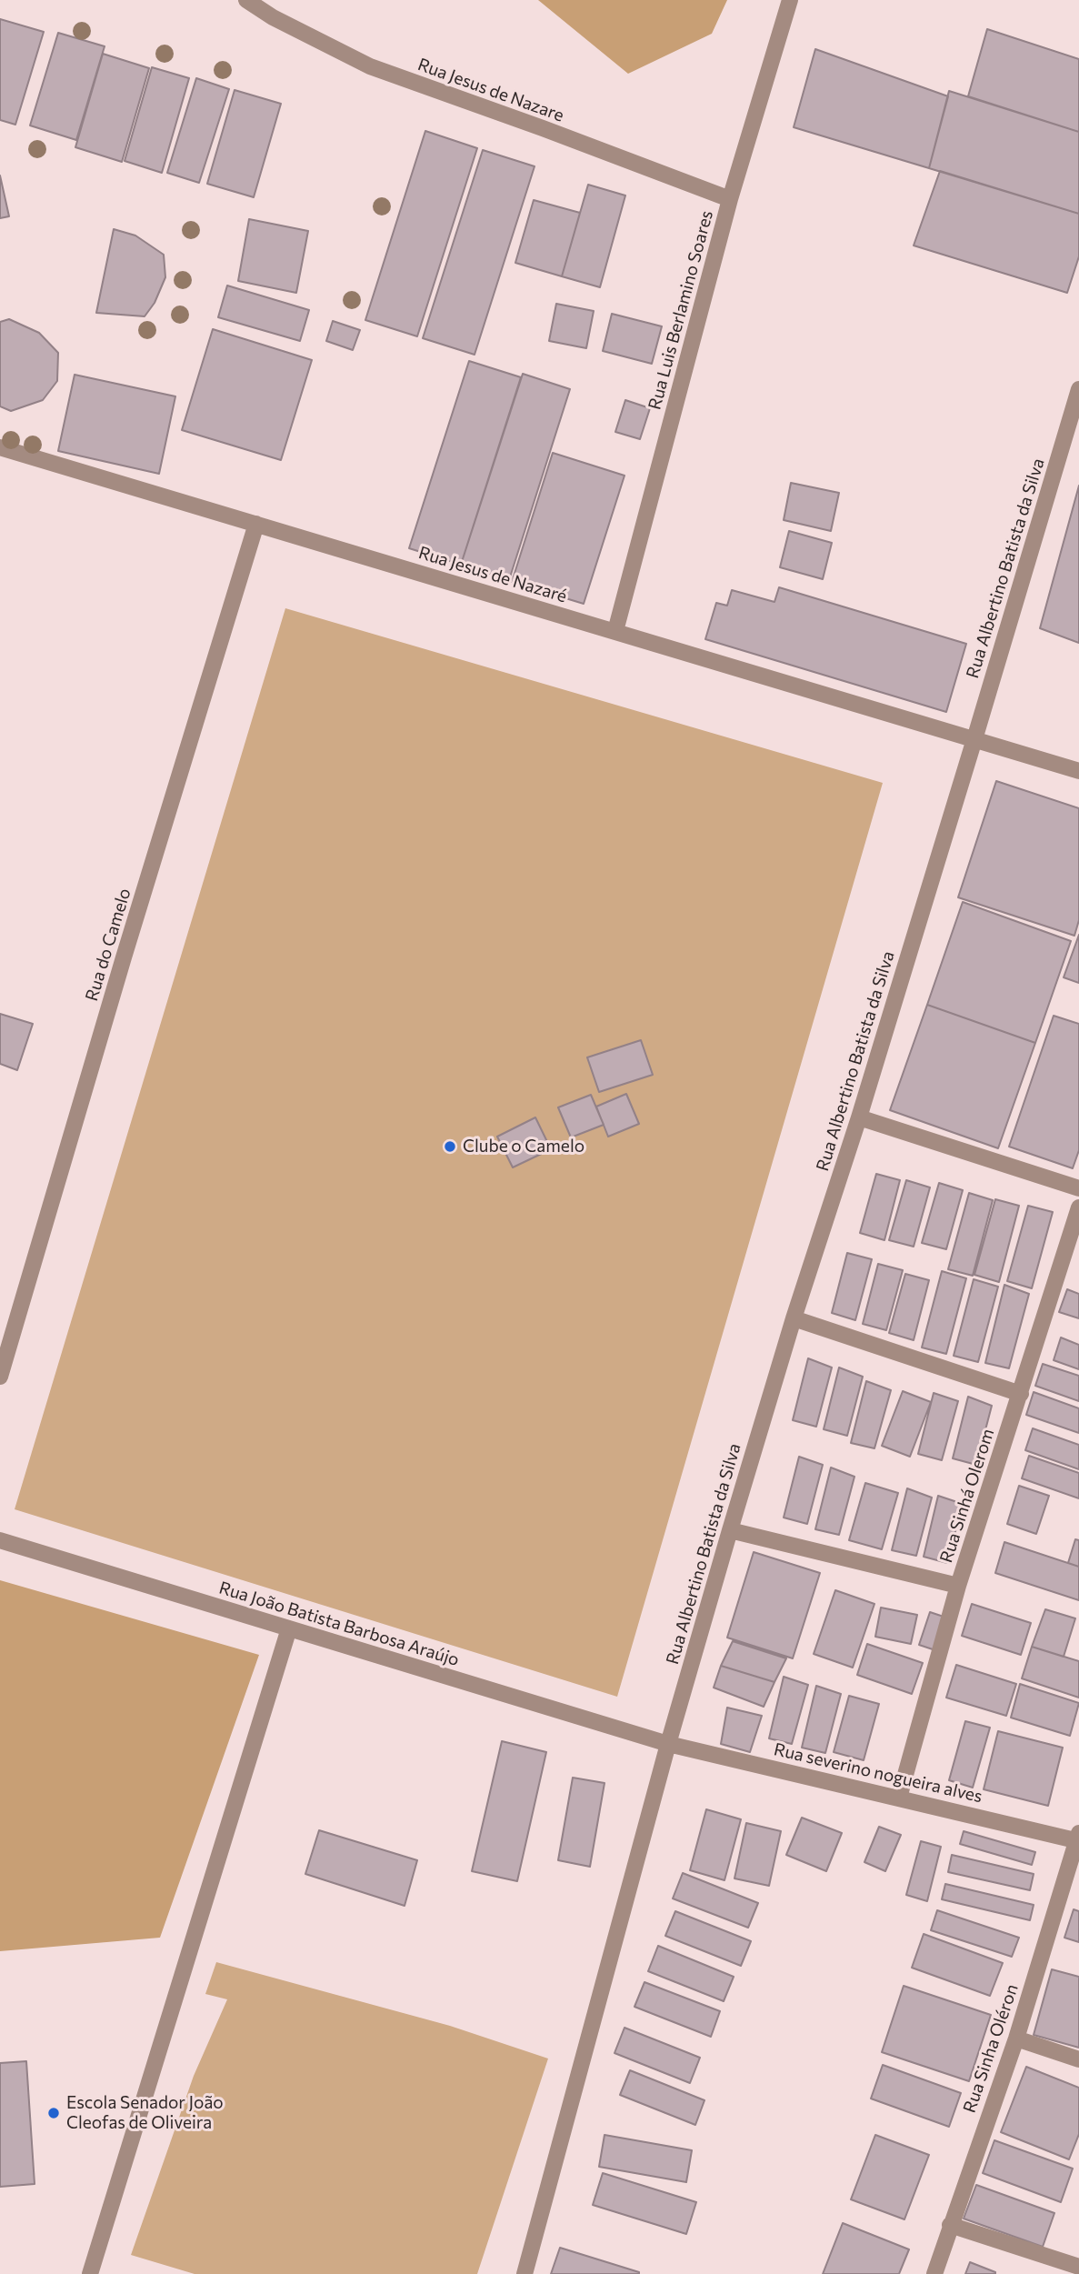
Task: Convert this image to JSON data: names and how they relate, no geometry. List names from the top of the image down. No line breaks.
{"streets":{"street":["Rua Jesus de Nazare","Rua Luis Berlamino Soares","Rua Albertino Batista da Silva","Rua Jesus de Nazaré","Rua do Camelo","Rua Sinhá Olerom","Rua João Batista Barbosa Araújo","Rua severino nogueira alves","Rua Sinha Oléron"]},"crossings":[["Rua Jesus de Nazare","Rua Luis Berlamino Soares"],["Rua Luis Berlamino Soares","Rua Jesus de Nazaré"],["Rua Albertino Batista da Silva","Rua Jesus de Nazaré"],["Rua Albertino Batista da Silva","Rua João Batista Barbosa Araújo"],["Rua Albertino Batista da Silva","Rua severino nogueira alves"],["Rua Jesus de Nazaré","Rua do Camelo"],["Rua Sinhá Olerom","Rua severino nogueira alves"],["Rua João Batista Barbosa Araújo","Rua severino nogueira alves"],["Rua severino nogueira alves","Rua Sinha Oléron"]],"places":["Clube o Camelo","Escola Senador João Cleofas de Oliveira"]}
